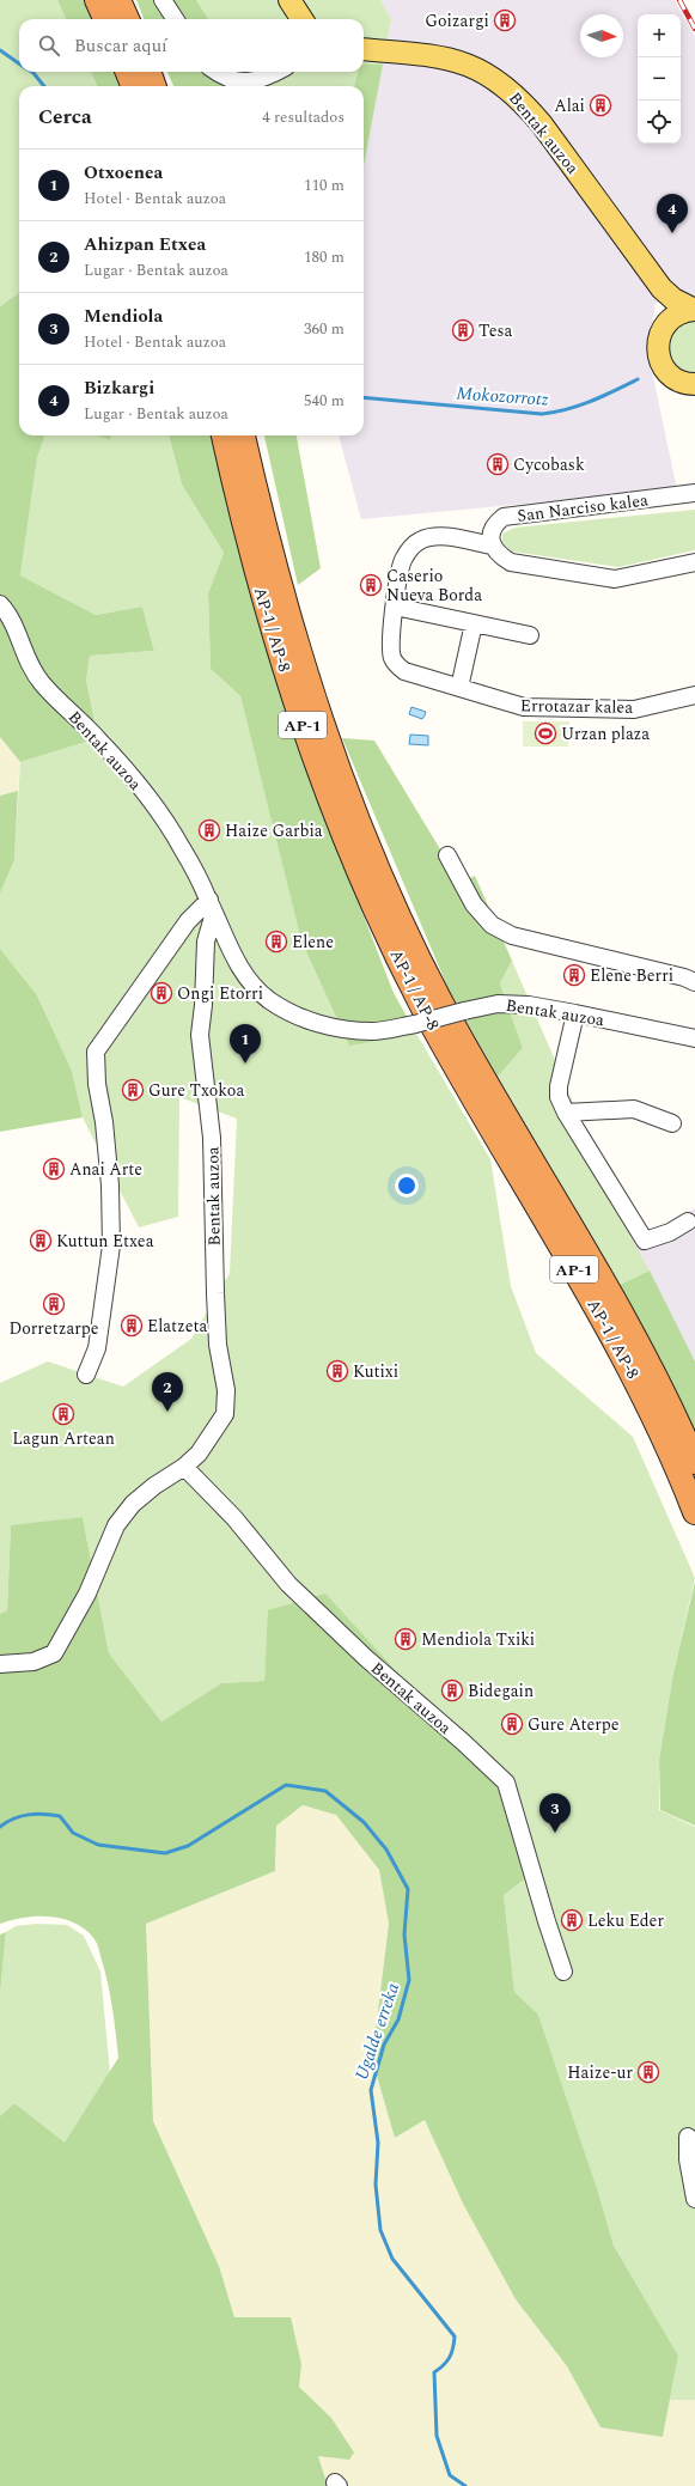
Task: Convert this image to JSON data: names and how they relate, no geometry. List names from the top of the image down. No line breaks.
{"streets":{"highway":["AP-1 / AP-8","AP-1"],"main road":["Bentak auzoa"],"street":["San Narciso kalea","Errotazar kalea"]},"crossings":[["San Narciso kalea","Errotazar kalea"]],"water":["Mokozorrotz","Ugalde erreka"],"places":{"building":["Goizargi","Alai","Tesa","Cycobask","Caserio Nueva Borda","Haize Garbia","Elene","Elene Berri","Ongi Etorri","Gure Txokoa","Anai Arte","Kuttun Etxea","Dorretzarpe","Elatzeta","Kutixi","Lagun Artean","Mendiola Txiki","Bidegain","Gure Aterpe","Leku Eder","Haize-ur"],"sports":["Urzan plaza"]},"north":"right","page":{"map_buttons":["+","−"],"search":"Buscar aquí","heading":["Cerca","4 resultados"],"list":[{"mark":"1","name":"Otxoenea","note":"Hotel · Bentak auzoa","value":"110 m"},{"mark":"2","name":"Ahizpan Etxea","note":"Lugar · Bentak auzoa","value":"180 m"},{"mark":"3","name":"Mendiola","note":"Hotel · Bentak auzoa","value":"360 m"},{"mark":"4","name":"Bizkargi","note":"Lugar · Bentak auzoa","value":"540 m"}],"pins":["4","1","2","3"]}}
